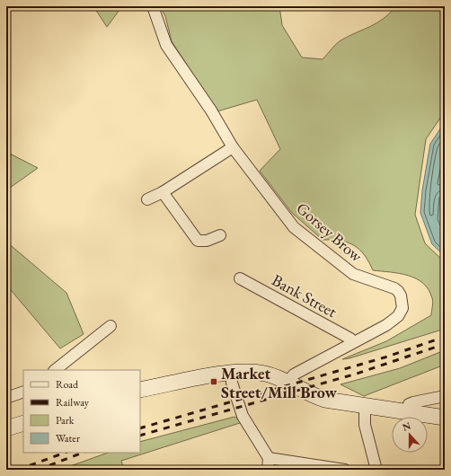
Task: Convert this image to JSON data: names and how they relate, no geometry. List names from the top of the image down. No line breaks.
{"streets":{"street":["Gorsey Brow","Bank Street"]},"crossings":[["Gorsey Brow","Bank Street"]],"places":{"transit":["Market Street/Mill Brow"]},"legend":["Road","Railway","Park","Water"],"north":"top"}
